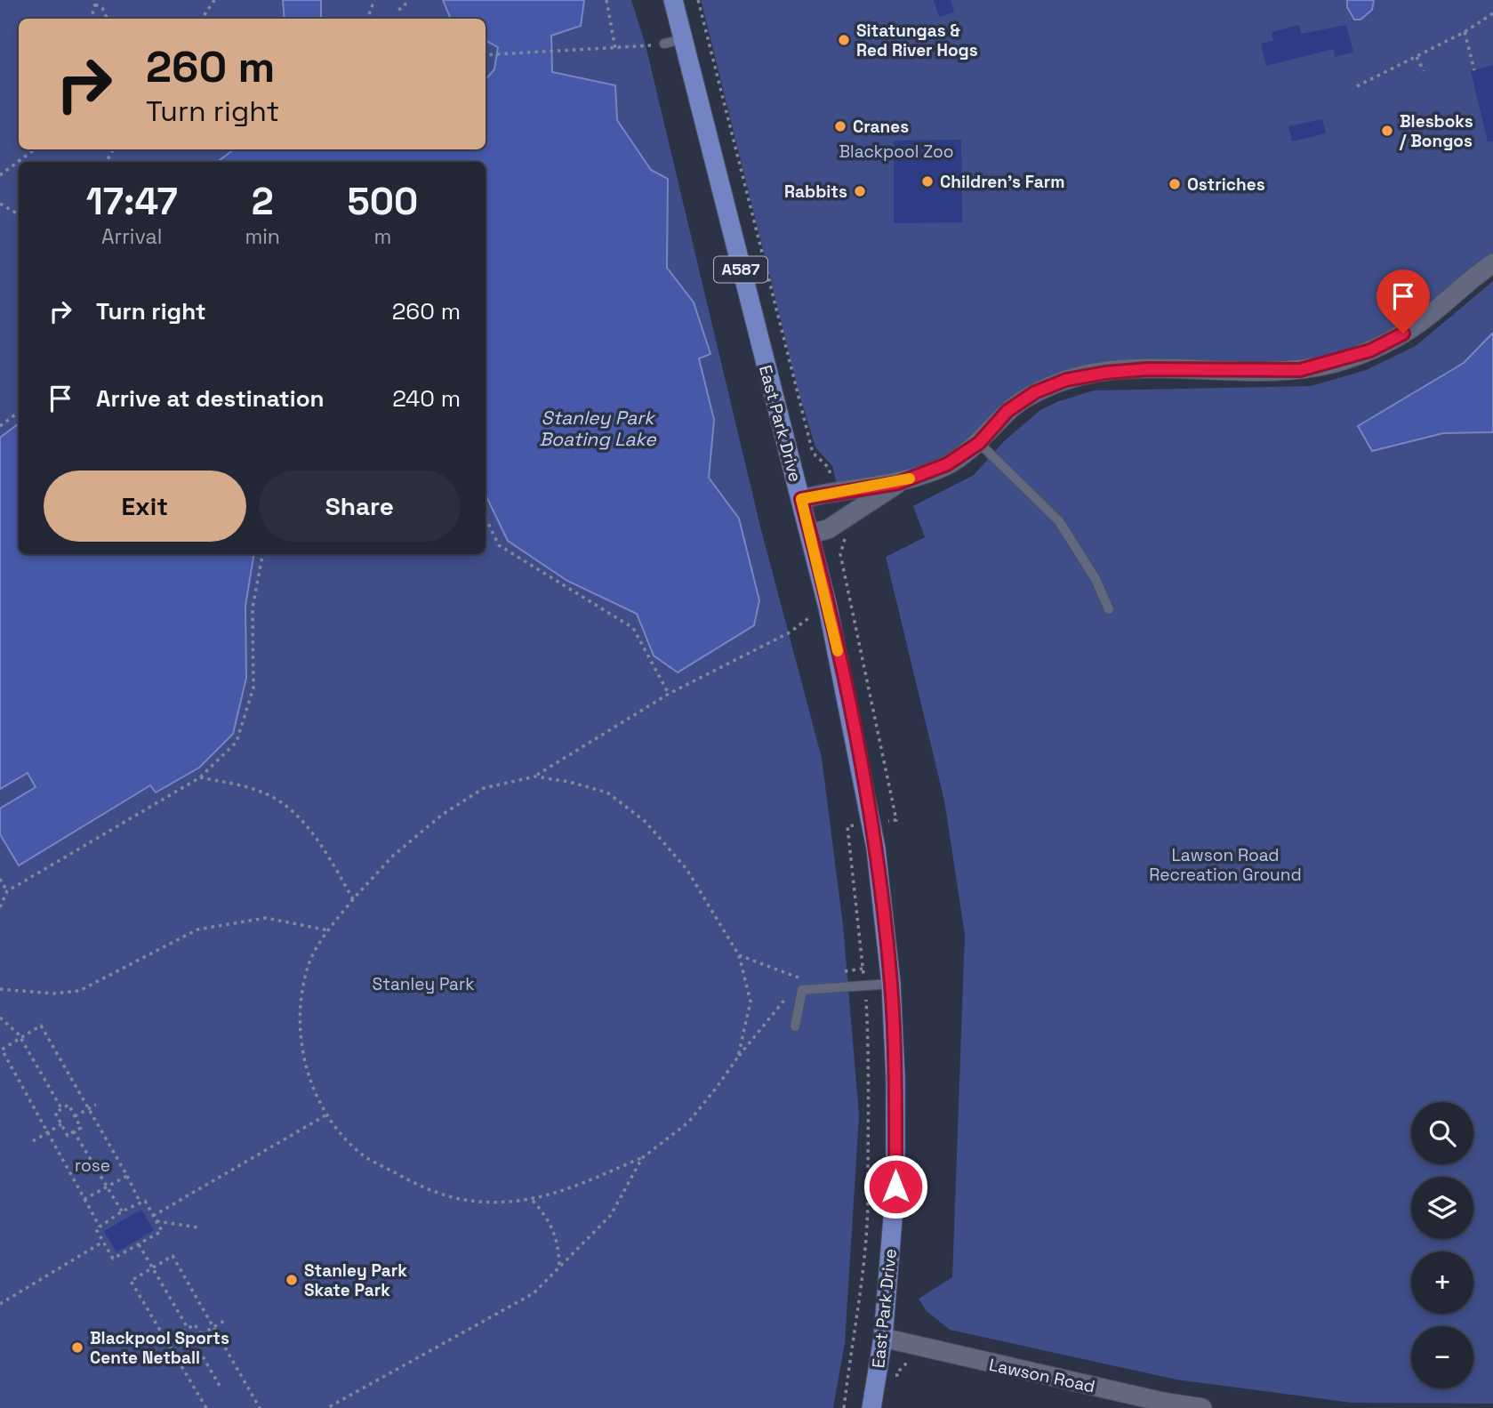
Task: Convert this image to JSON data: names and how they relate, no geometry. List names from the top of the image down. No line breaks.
{"streets":{"main road":["A587","East Park Drive"],"street":["Lawson Road"]},"crossings":[["East Park Drive","Lawson Road"]],"water":["Stanley Park Boating Lake"],"parks":["Blackpool Zoo","Lawson Road Recreation Ground","Stanley Park","rose"],"places":["Sitatungas & Red River Hogs","Cranes","Blesboks / Bongos","Children's Farm","Ostriches","Rabbits","Stanley Park Skate Park","Blackpool Sports Cente Netball"],"page":{"turn":["260 m","Turn right"],"eta":["17:47","Arrival","2","min","500","m"],"list":[{"name":"Turn right","value":"260 m"},{"name":"Arrive at destination","value":"240 m"}],"buttons":["Exit","Share"],"map_buttons":["+","−"]}}
